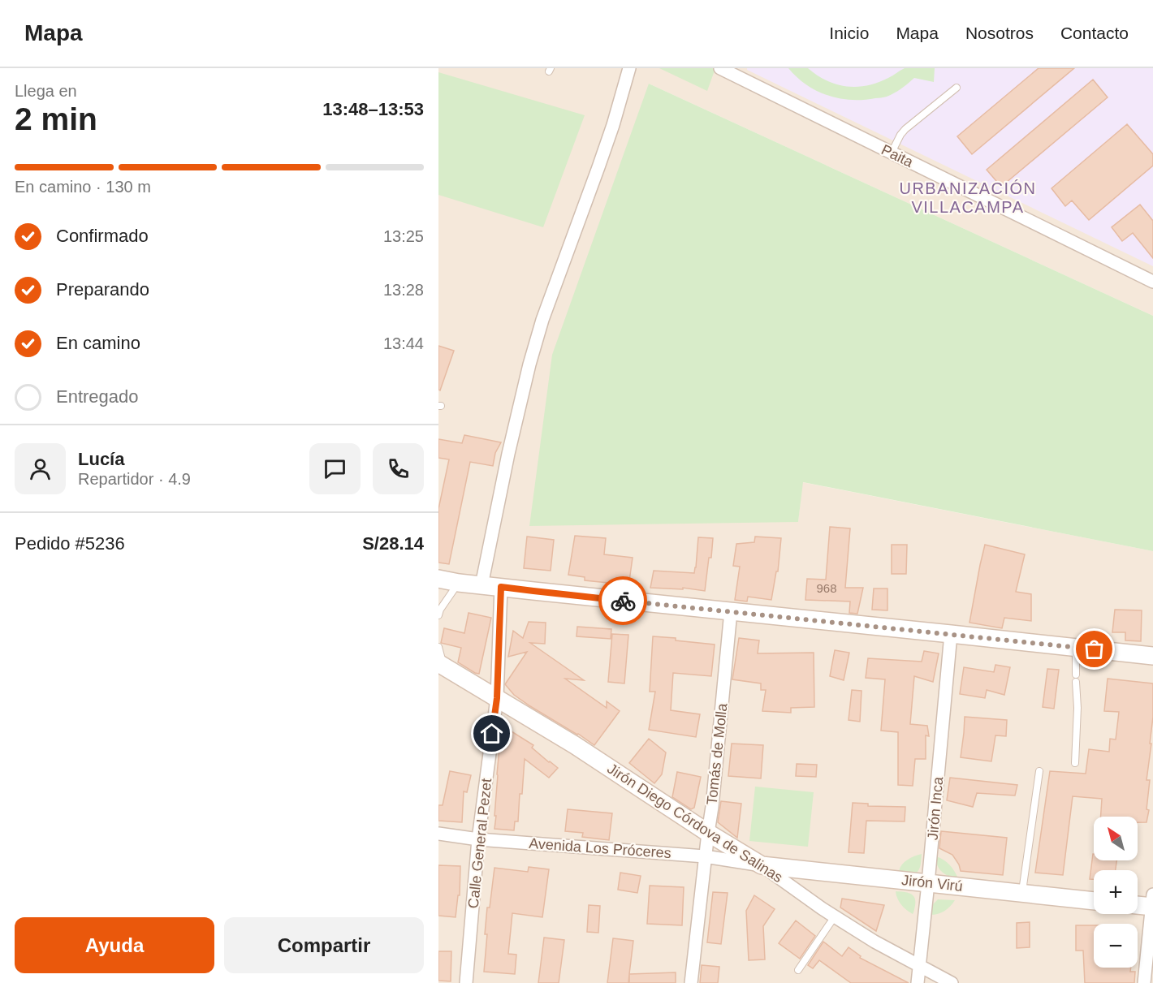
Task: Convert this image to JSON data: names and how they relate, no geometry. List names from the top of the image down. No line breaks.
{"streets":{"main road":["Jirón Diego Córdova de Salinas","Jirón Virú"],"street":["Paita","Tomás de Molla","Jirón Inca","Calle General Pezet","Avenida Los Próceres"]},"crossings":[["Tomás de Molla","Jirón Diego Córdova de Salinas"],["Tomás de Molla","Avenida Los Próceres"],["Jirón Inca","Jirón Diego Córdova de Salinas"],["Jirón Inca","Jirón Virú"],["Jirón Diego Córdova de Salinas","Calle General Pezet"],["Jirón Diego Córdova de Salinas","Avenida Los Próceres"],["Jirón Diego Córdova de Salinas","Jirón Virú"],["Calle General Pezet","Avenida Los Próceres"],["Avenida Los Próceres","Jirón Virú"]],"districts":["URBANIZACIÓN VILLACAMPA"],"house_numbers":["968"],"north":"top left","page":{"header":"Mapa","nav":["Inicio","Mapa","Nosotros","Contacto"],"heading":["2 min","Llega en","13:48–13:53"],"panel":["Lucía","Repartidor · 4.9","Pedido #5236","S/28.14"],"bar":"En camino · 130 m","list":[["Confirmado","13:25"],["Preparando","13:28"],["En camino","13:44"],"Entregado"],"map_buttons":["+","−"],"buttons":["Ayuda","Compartir"]}}
